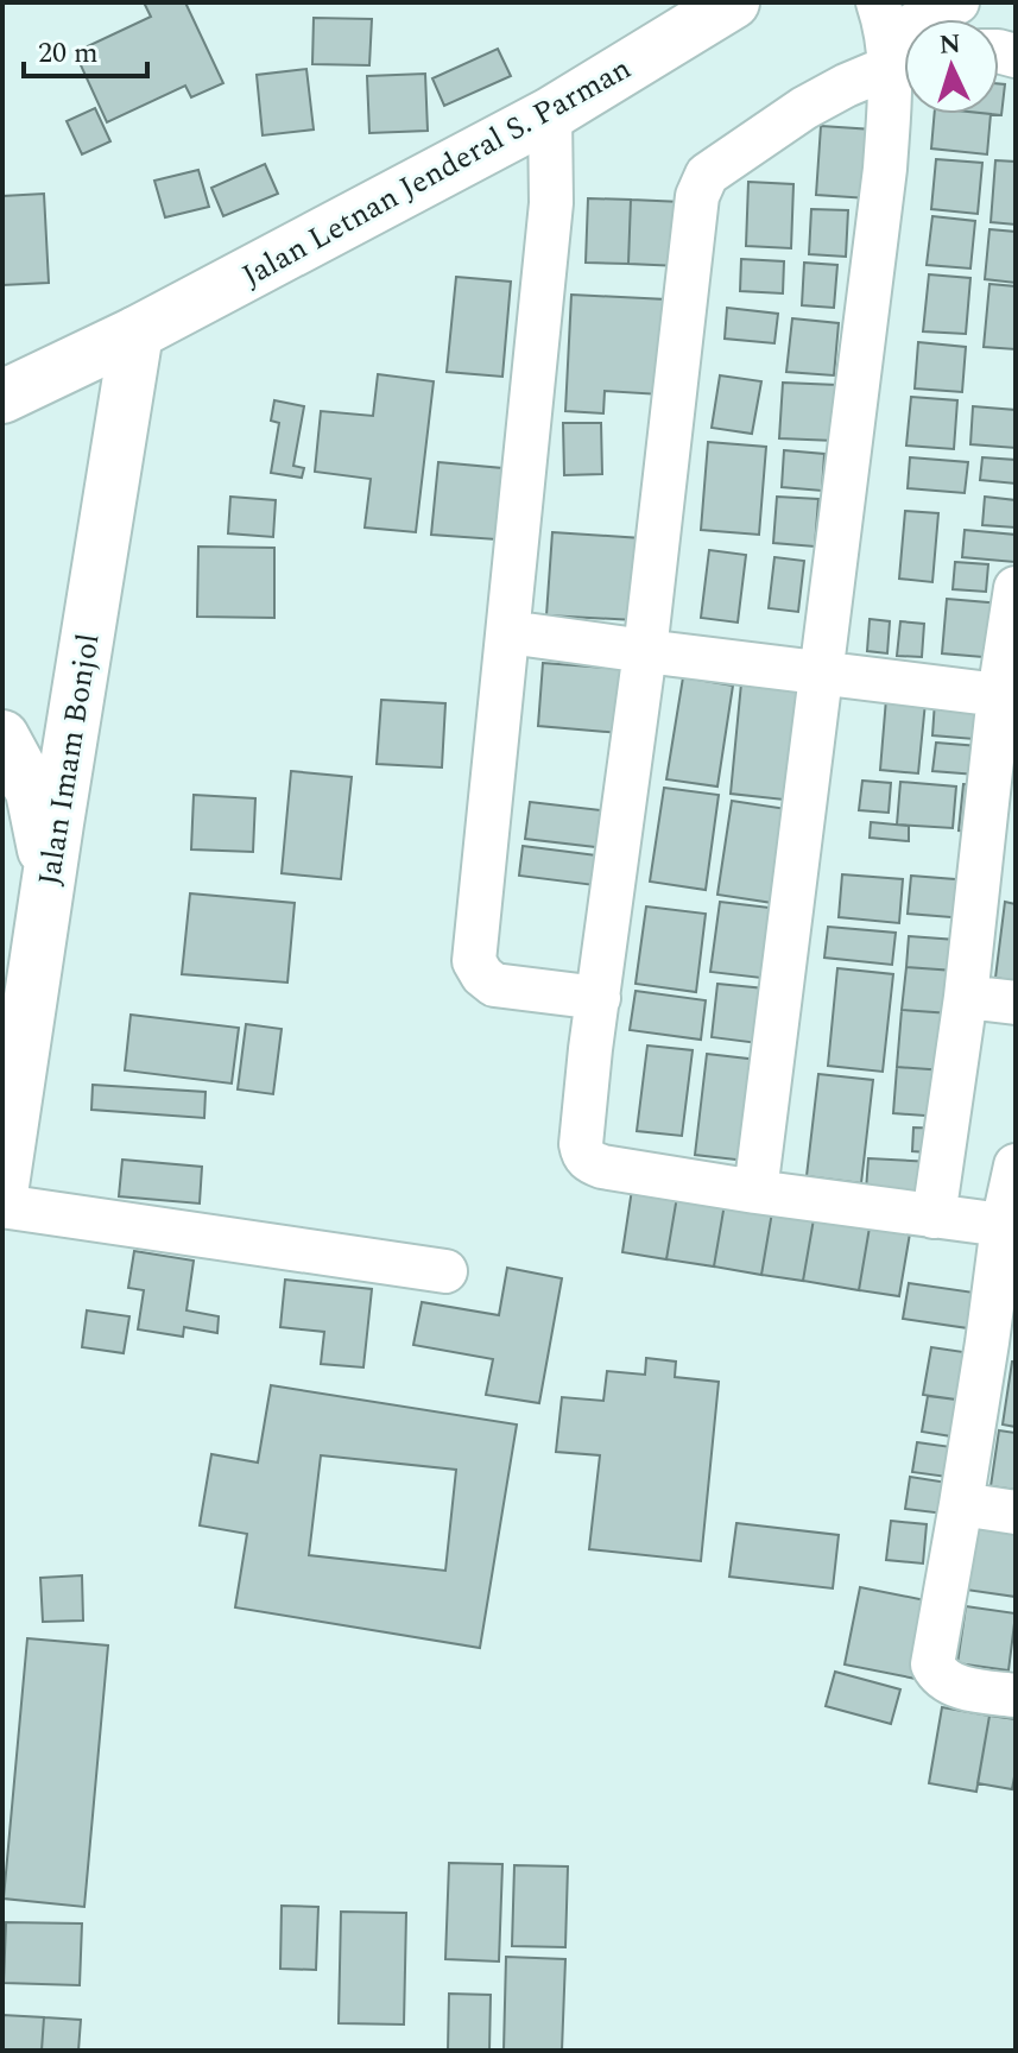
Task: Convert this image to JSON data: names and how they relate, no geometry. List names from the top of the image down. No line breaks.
{"streets":{"main road":["Jalan Letnan Jenderal S. Parman","Jalan Imam Bonjol"]},"crossings":[["Jalan Letnan Jenderal S. Parman","Jalan Imam Bonjol"]],"scale_bar":"20 m","north":"top"}
